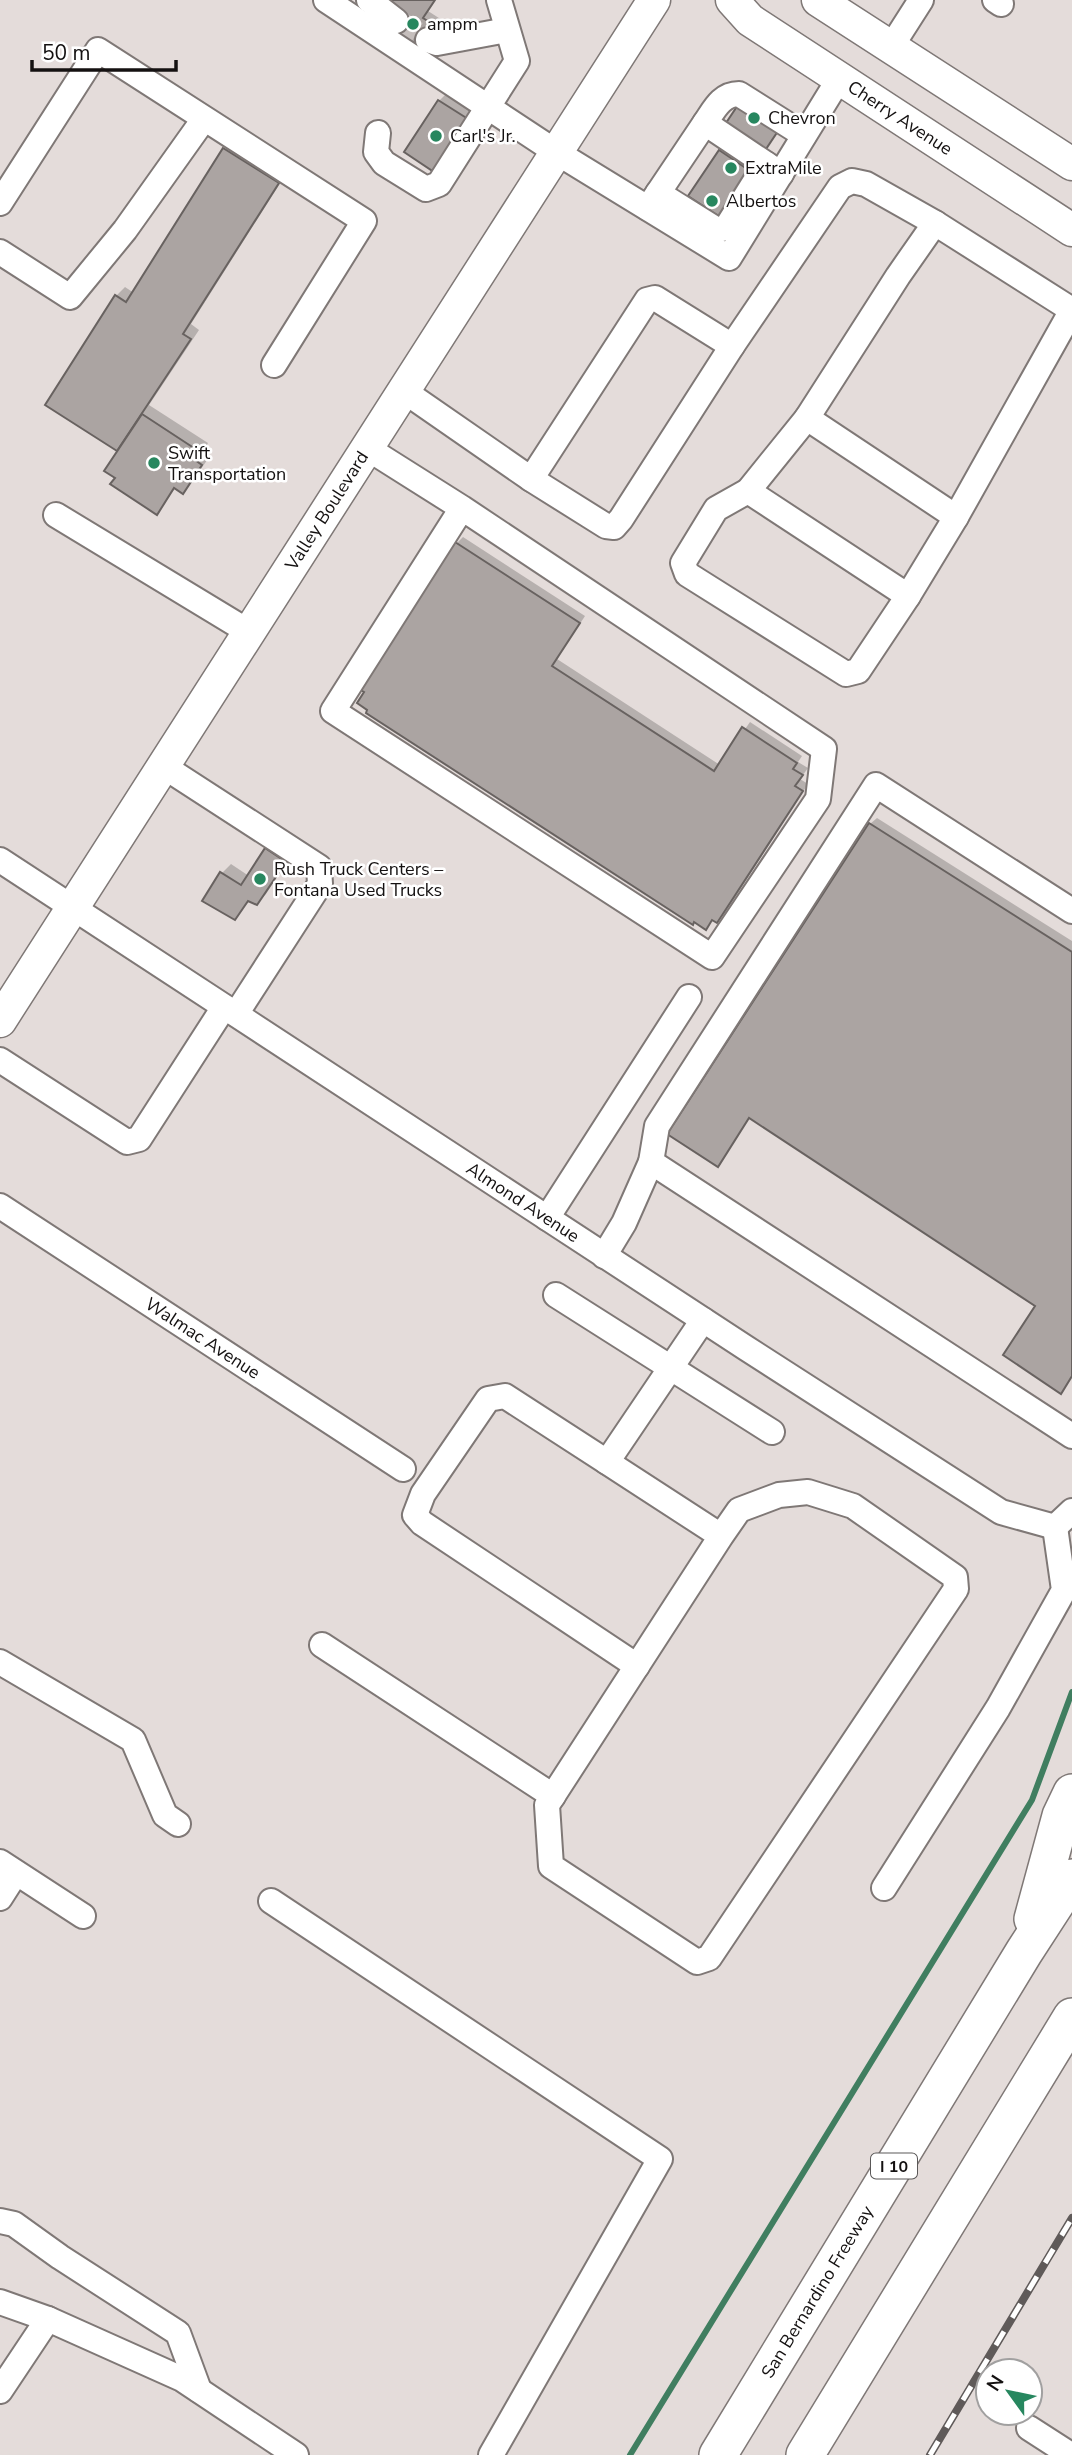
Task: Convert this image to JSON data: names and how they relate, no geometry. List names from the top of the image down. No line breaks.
{"streets":{"highway":["I 10","San Bernardino Freeway"],"main road":["Cherry Avenue","Valley Boulevard"],"street":["Almond Avenue","Walmac Avenue"]},"crossings":[["Valley Boulevard","Almond Avenue"]],"places":["ampm","Chevron","Carl's Jr.","ExtraMile","Albertos","Swift Transportation","Rush Truck Centers – Fontana Used Trucks"],"scale_bar":"50 m","north":"top left"}
